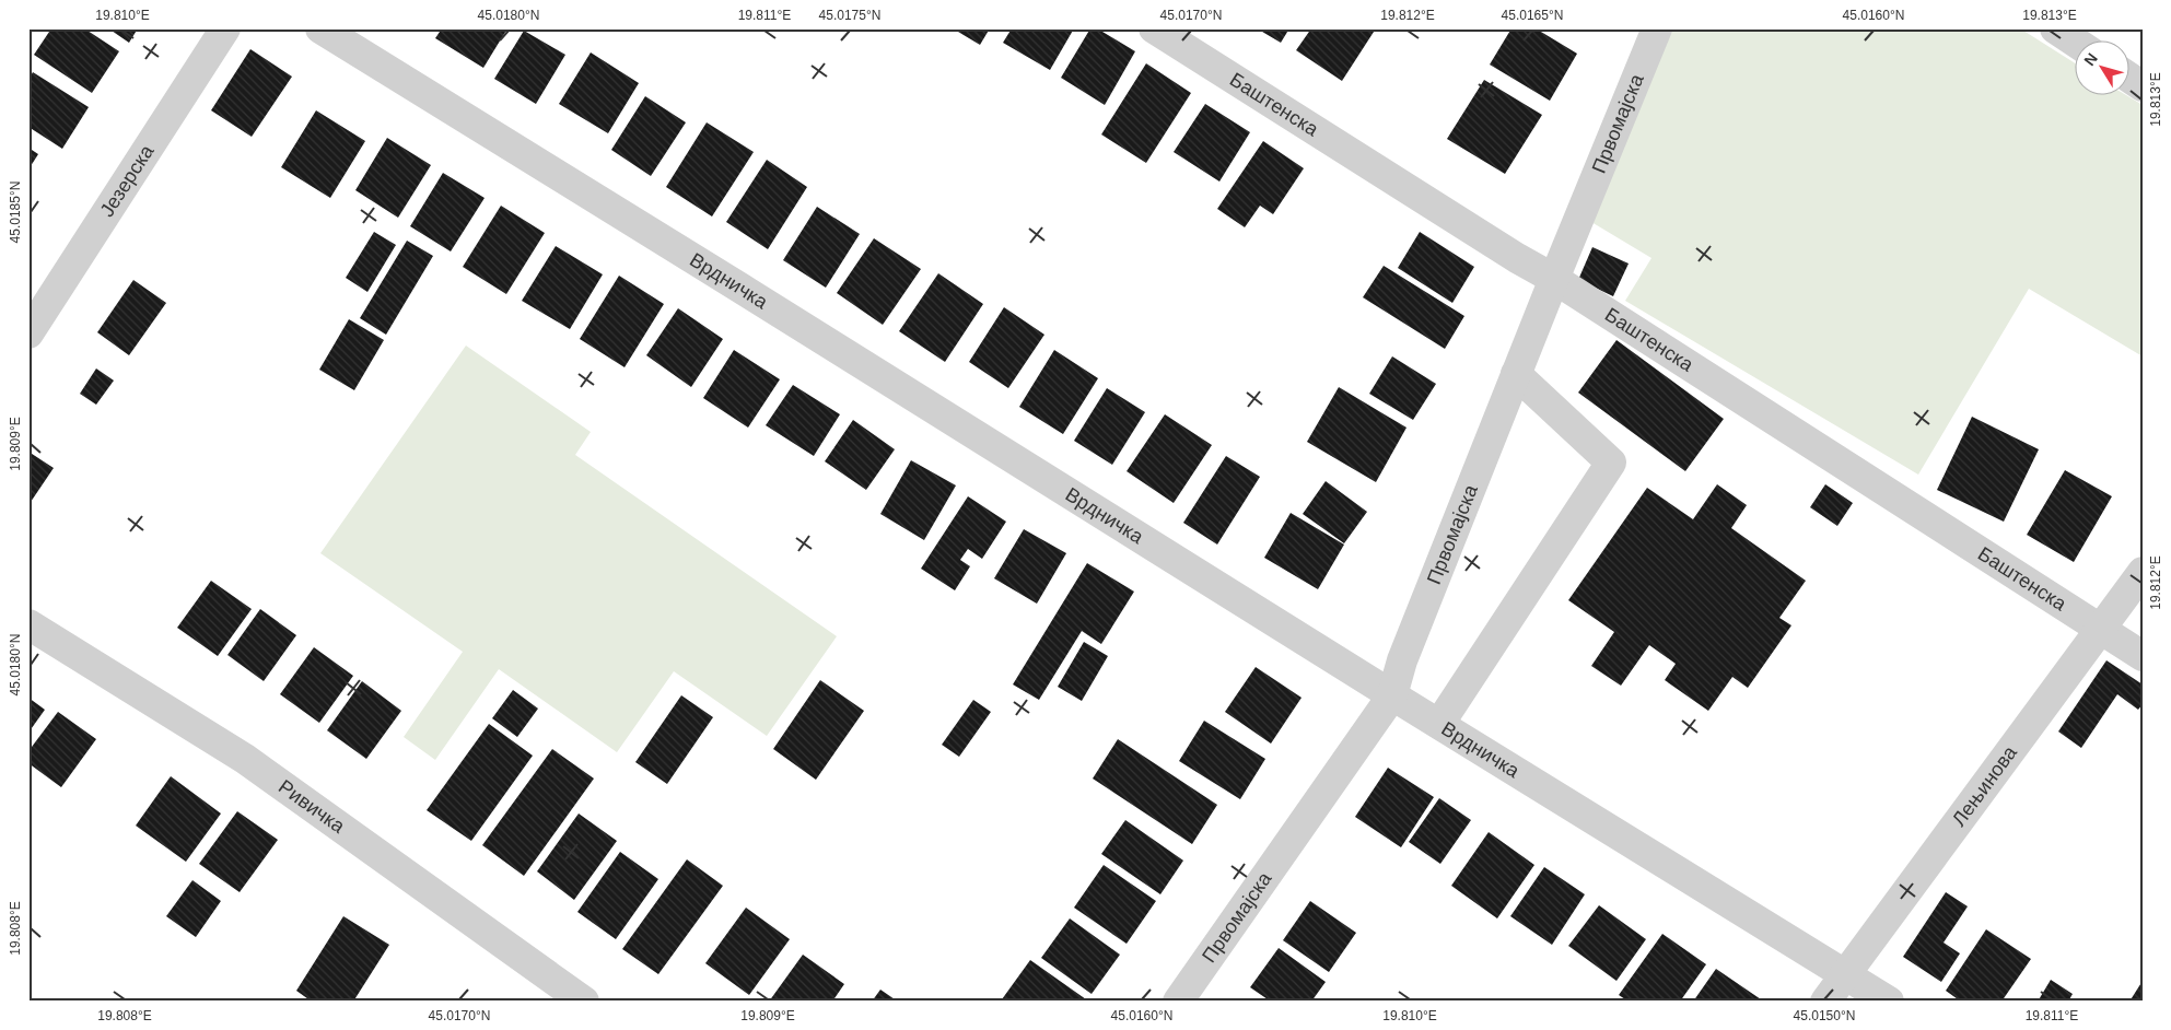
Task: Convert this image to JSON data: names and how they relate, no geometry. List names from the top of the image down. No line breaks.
{"streets":{"street":["Баштенска","Првомајска","Језерска","Врдничка","Лењинова","Ривичка"]},"crossings":[["Баштенска","Првомајска"],["Баштенска","Лењинова"],["Првомајска","Врдничка"],["Врдничка","Лењинова"]],"north":"top left","coordinates":["19.810°E","45.0180°N","19.811°E","45.0175°N","45.0170°N","19.812°E","45.0165°N","45.0160°N","19.813°E","45.0185°N","19.809°E","19.808°E","45.0150°N"]}
